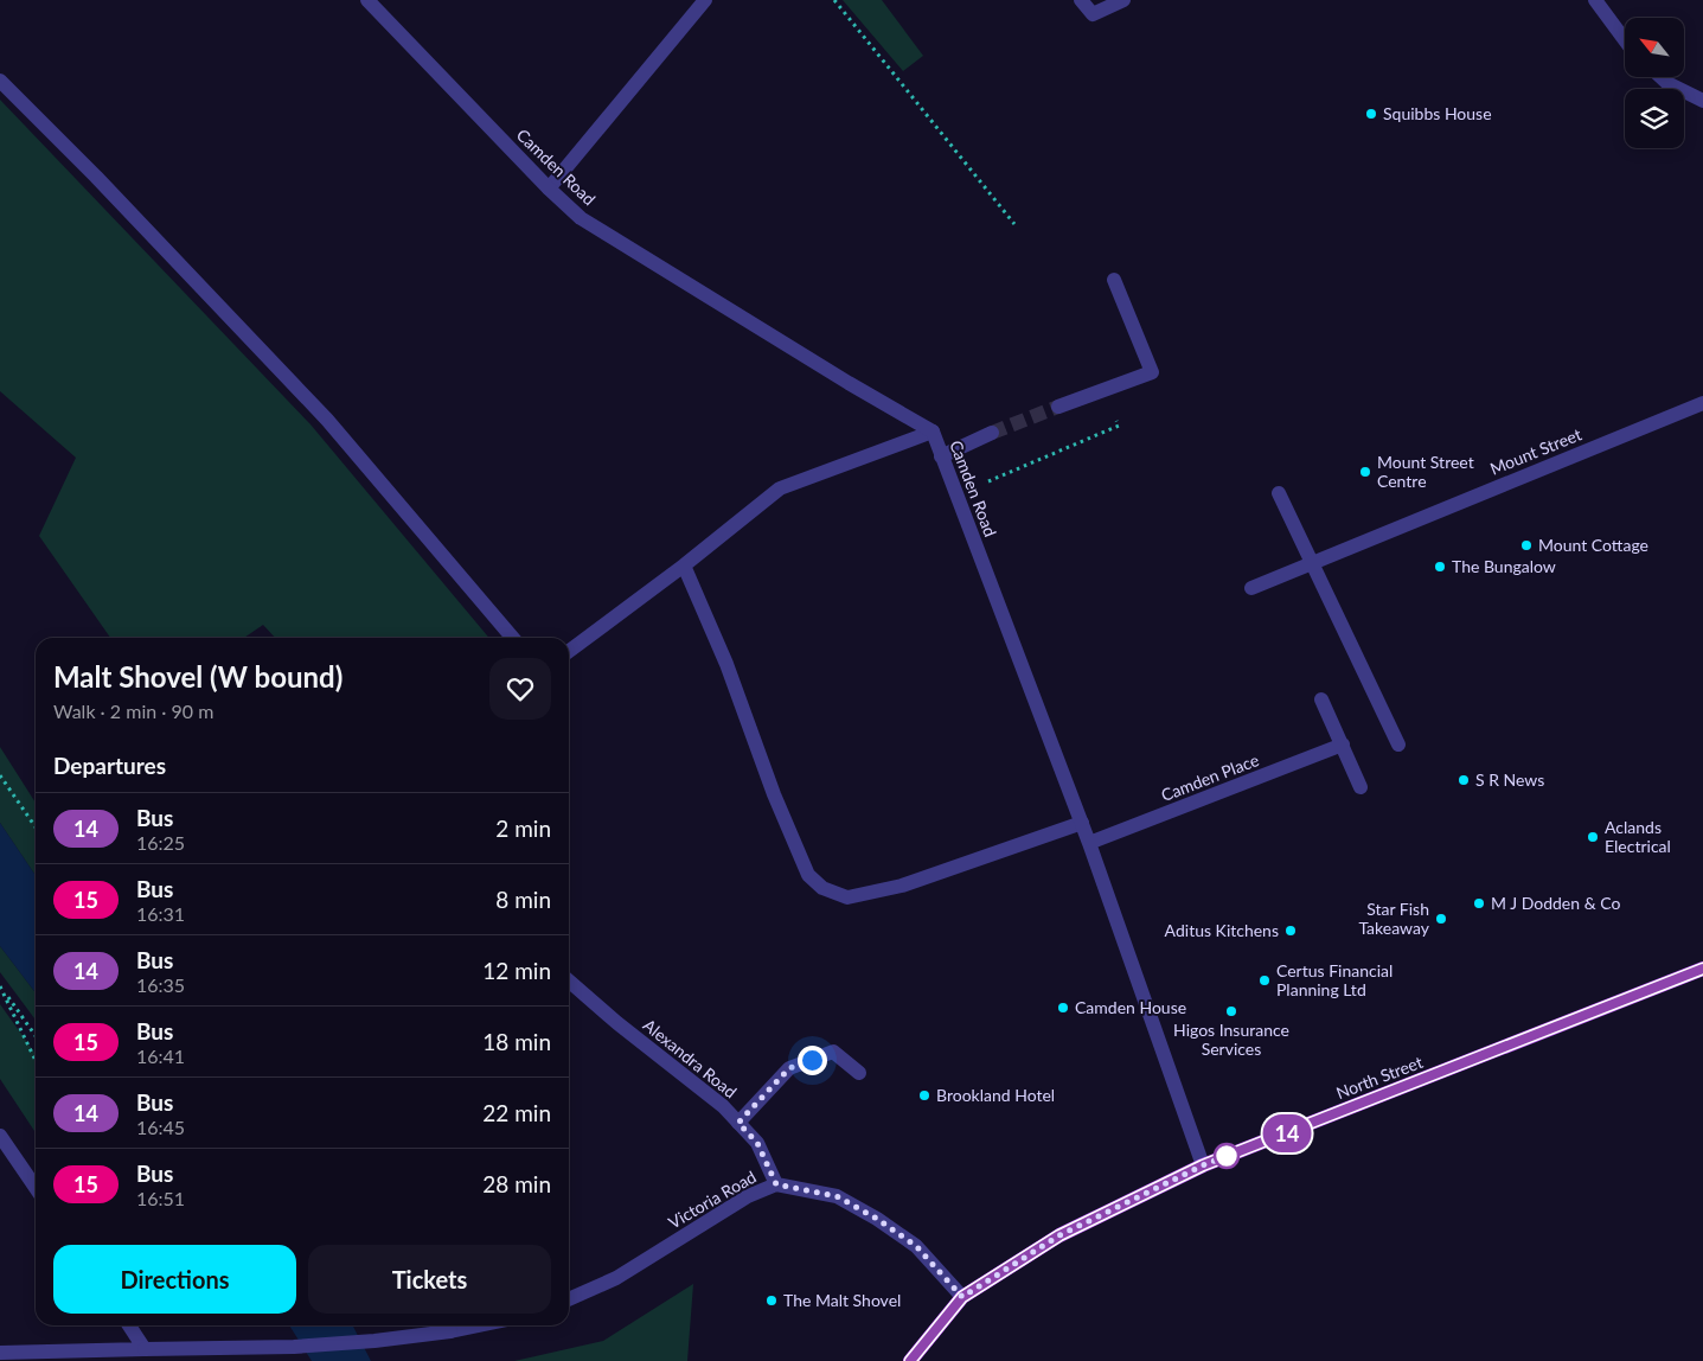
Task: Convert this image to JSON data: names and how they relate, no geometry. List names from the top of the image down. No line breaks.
{"streets":{"main road":["North Street"],"street":["Camden Road","Mount Street","Camden Place","Alexandra Road","Victoria Road"]},"crossings":[["Camden Road","Camden Place"],["Camden Road","North Street"],["Alexandra Road","Victoria Road"],["North Street","Victoria Road"]],"places":["Squibbs House","Mount Street Centre","Mount Cottage","The Bungalow","S R News","Aclands Electrical","M J Dodden & Co","Star Fish Takeaway","Aditus Kitchens","Certus Financial Planning Ltd","Camden House","Higos Insurance Services","Brookland Hotel","The Malt Shovel"],"lines":["bus line 14"],"north":"top left","page":{"on_map":"14","heading":[["Malt Shovel (W bound)","Walk · 2 min · 90 m"],"Departures"],"list":[{"mark":"14","name":"Bus","note":"16:25","value":"2 min"},{"mark":"15","name":"Bus","note":"16:31","value":"8 min"},{"mark":"14","name":"Bus","note":"16:35","value":"12 min"},{"mark":"15","name":"Bus","note":"16:41","value":"18 min"},{"mark":"14","name":"Bus","note":"16:45","value":"22 min"},{"mark":"15","name":"Bus","note":"16:51","value":"28 min"}],"buttons":["Directions","Tickets"]}}
